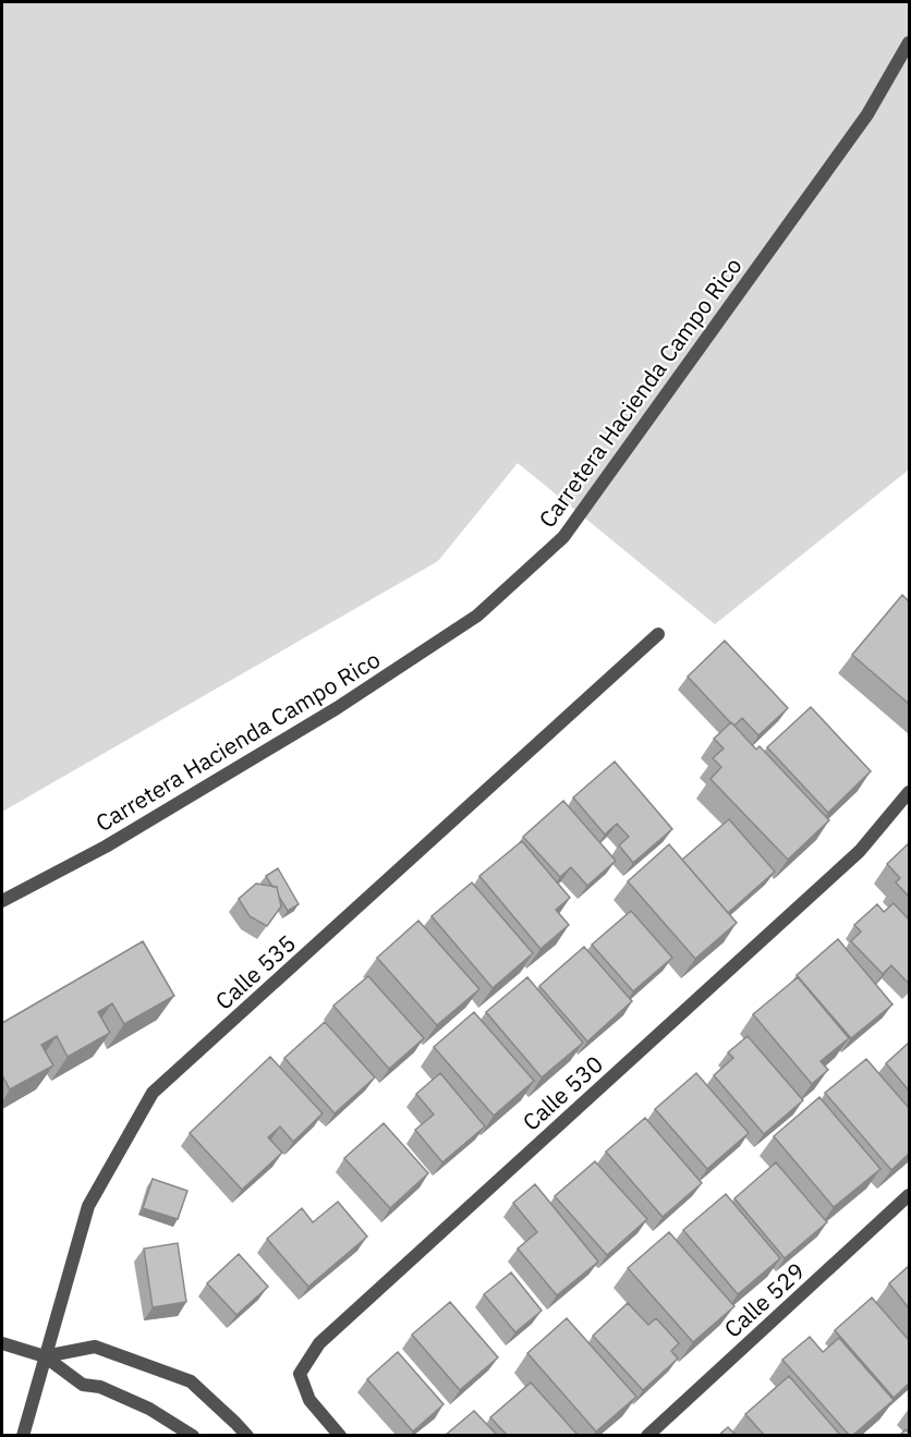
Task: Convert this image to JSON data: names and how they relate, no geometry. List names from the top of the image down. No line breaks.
{"streets":{"street":["Carretera Hacienda Campo Rico","Calle 535","Calle 530","Calle 529"]}}
